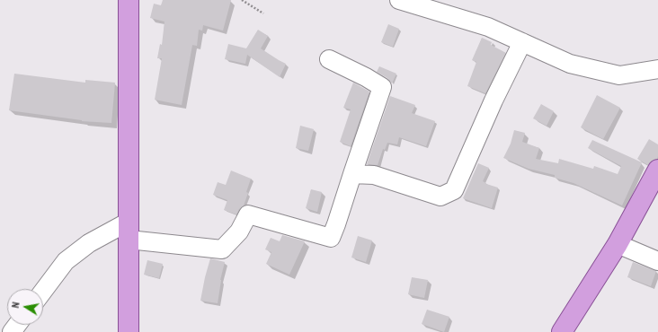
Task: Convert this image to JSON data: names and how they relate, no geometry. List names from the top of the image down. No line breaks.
{"north":"left"}
